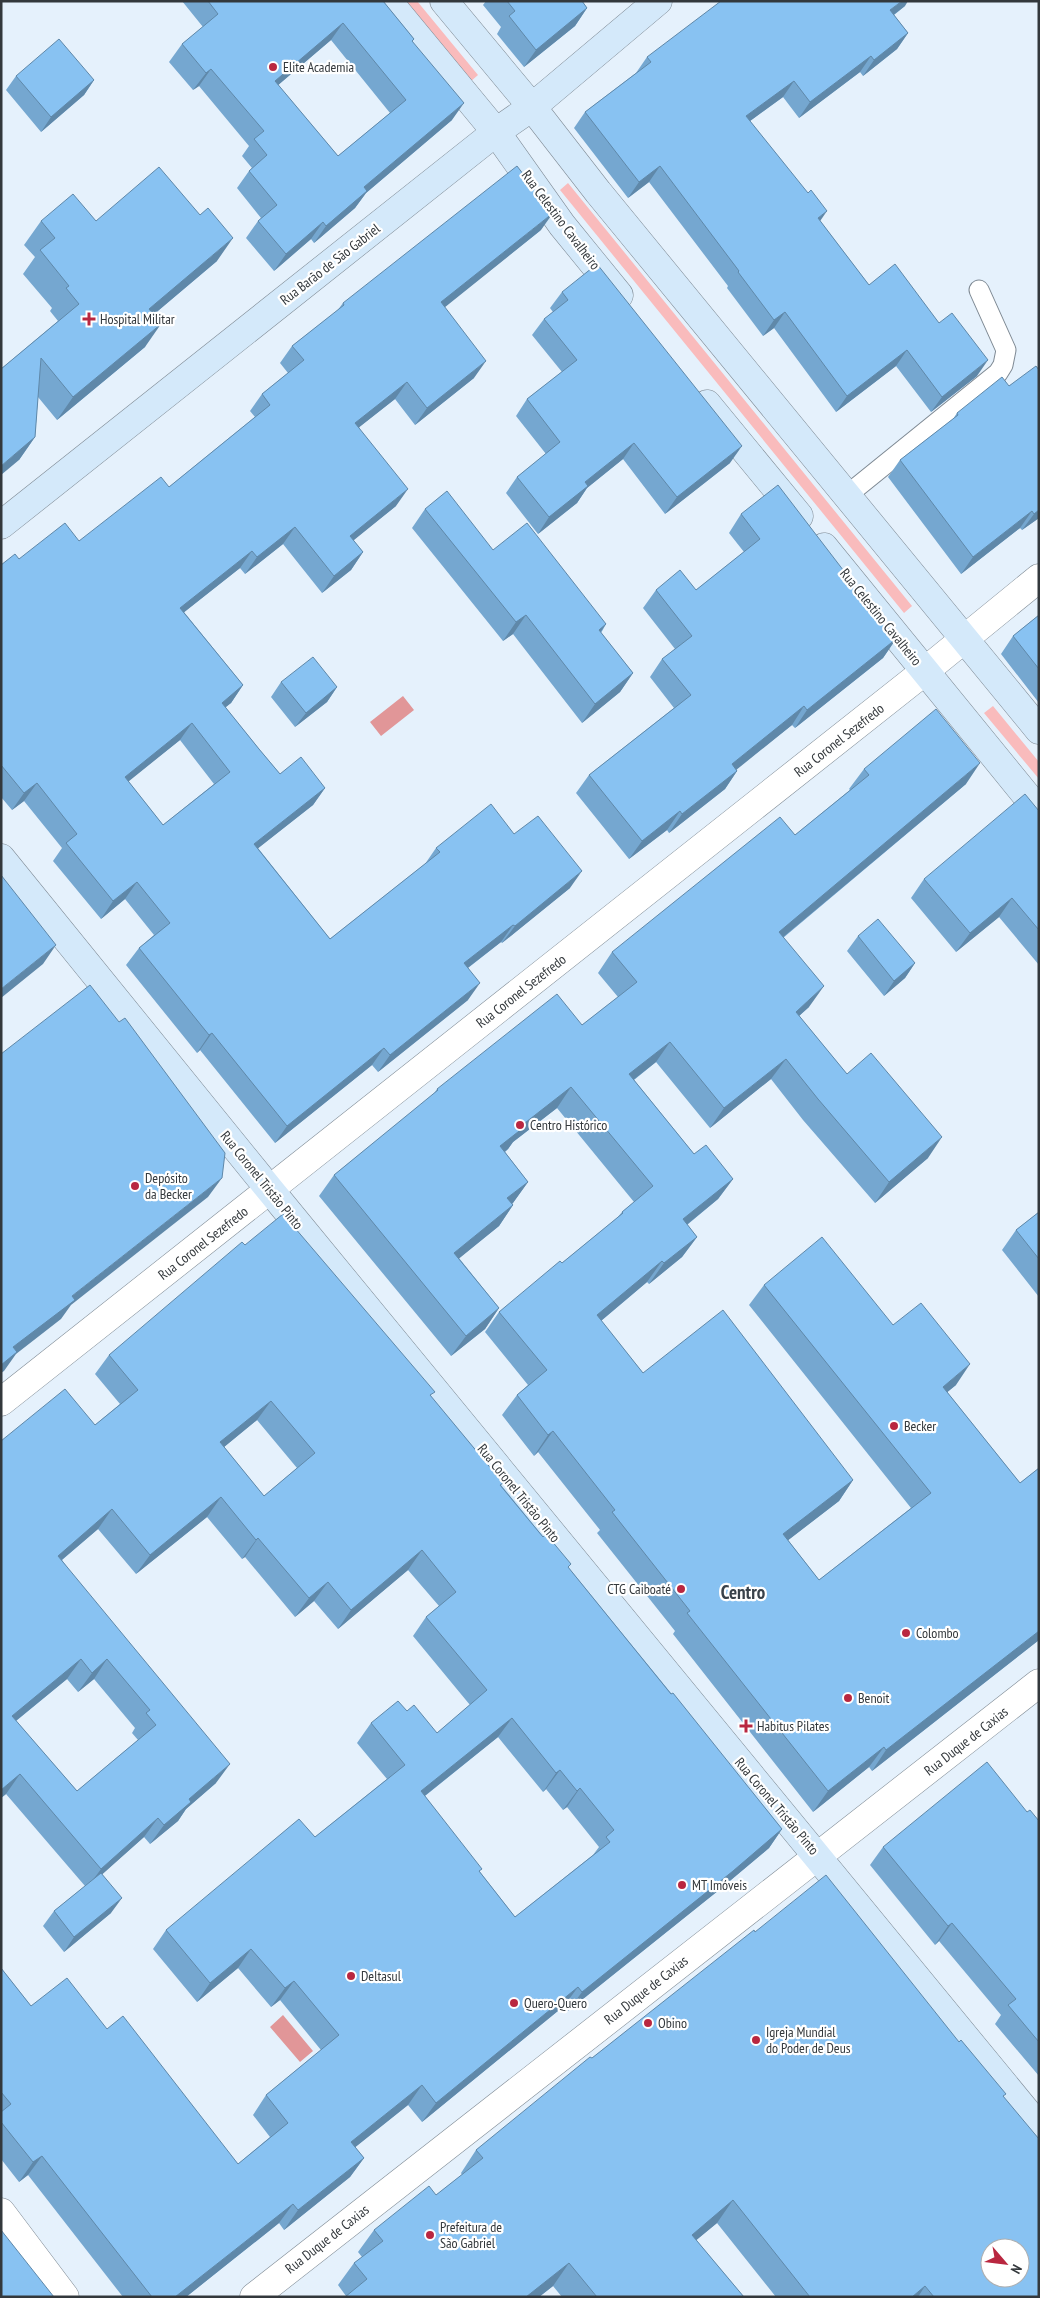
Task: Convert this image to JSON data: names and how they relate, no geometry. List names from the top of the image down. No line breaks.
{"streets":{"main road":["Rua Celestino Cavalheiro","Rua Barão de São Gabriel","Rua Coronel Tristão Pinto"],"street":["Rua Coronel Sezefredo","Rua Duque de Caxias"]},"crossings":[["Rua Celestino Cavalheiro","Rua Barão de São Gabriel"],["Rua Celestino Cavalheiro","Rua Coronel Sezefredo"],["Rua Coronel Sezefredo","Rua Coronel Tristão Pinto"],["Rua Coronel Tristão Pinto","Rua Duque de Caxias"]],"districts":["Centro"],"places":{"other":["Elite Academia","Centro Histórico","Depósito da Becker","Becker","CTG Caiboaté","Colombo","Benoit","MT Imóveis","Deltasul","Quero-Quero","Obino","Igreja Mundial do Poder de Deus","Prefeitura de São Gabriel"],"health":["Hospital Militar","Habitus Pilates"]},"north":"bottom right"}
